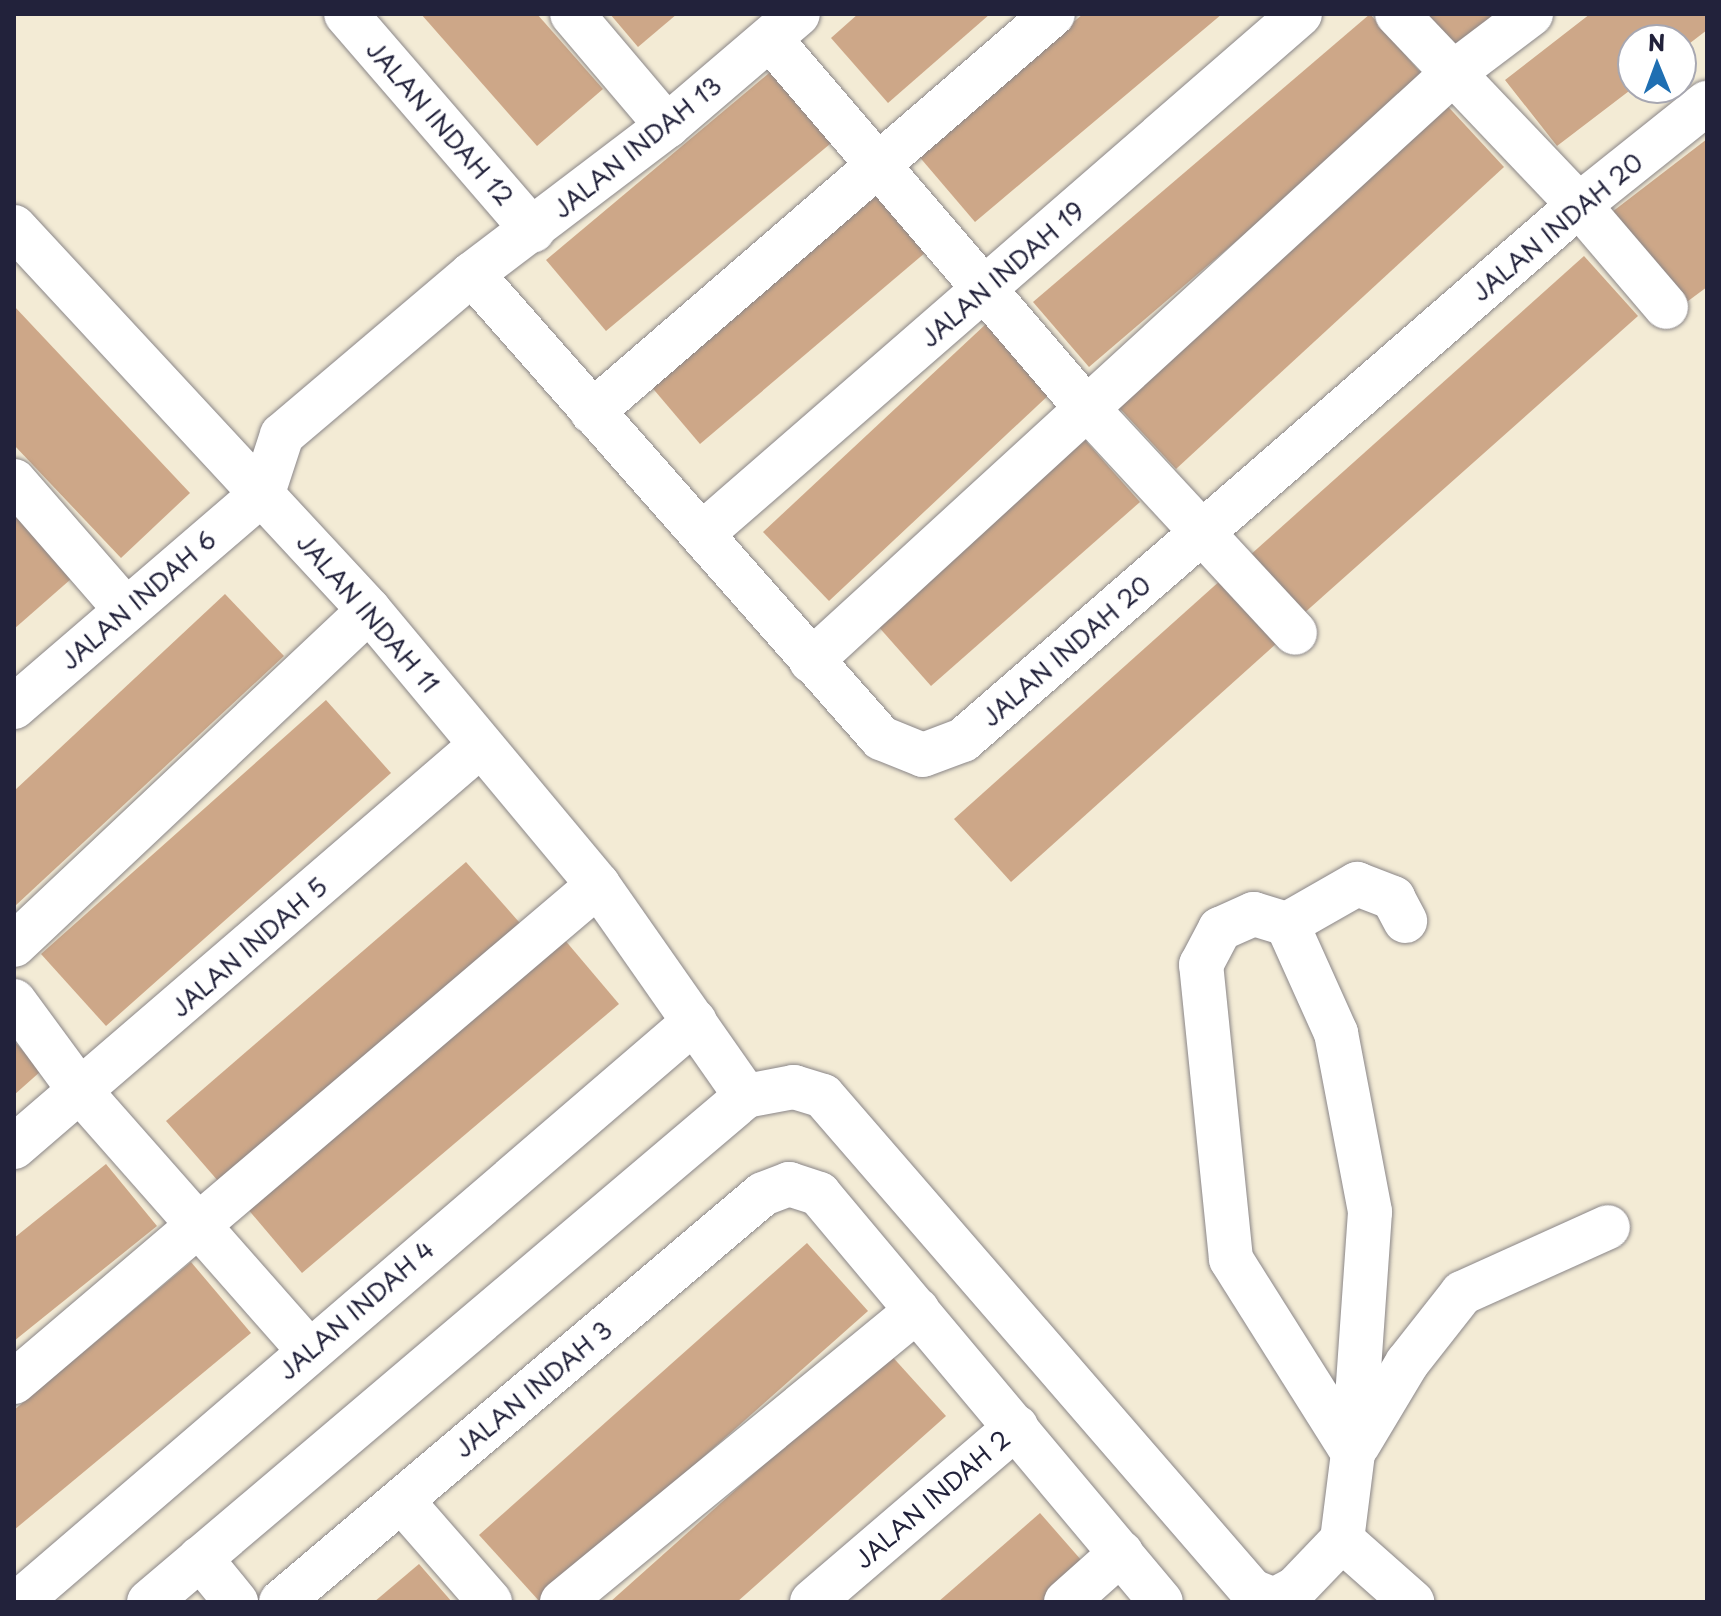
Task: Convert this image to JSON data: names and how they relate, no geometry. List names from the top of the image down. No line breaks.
{"streets":{"street":["JALAN INDAH 12","JALAN INDAH 13","JALAN INDAH 20","JALAN INDAH 19","JALAN INDAH 6","JALAN INDAH 11","JALAN INDAH 5","JALAN INDAH 4","JALAN INDAH 3","JALAN INDAH 2"]},"crossings":[["JALAN INDAH 12","JALAN INDAH 13"],["JALAN INDAH 13","JALAN INDAH 20"],["JALAN INDAH 13","JALAN INDAH 6"],["JALAN INDAH 13","JALAN INDAH 11"],["JALAN INDAH 20","JALAN INDAH 19"],["JALAN INDAH 6","JALAN INDAH 11"],["JALAN INDAH 11","JALAN INDAH 5"],["JALAN INDAH 11","JALAN INDAH 4"]],"north":"top"}
